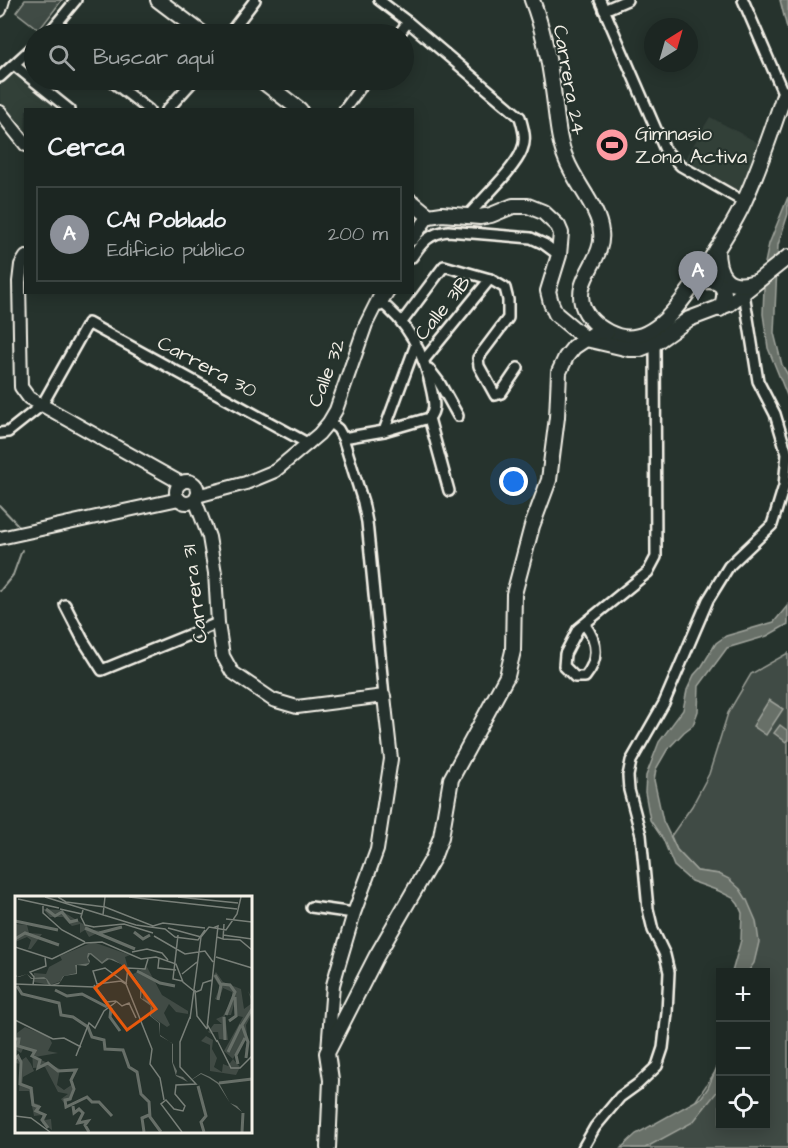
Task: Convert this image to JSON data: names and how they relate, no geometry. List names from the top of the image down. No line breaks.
{"streets":{"main road":["Carrera 24"],"street":["Calle 31B","Carrera 30","Calle 32","Carrera 31"]},"crossings":[["Carrera 30","Calle 32"],["Calle 32","Carrera 31"]],"places":{"sports":["Gimnasio Zona Activa"]},"north":"top right","page":{"search":"Buscar aquí","heading":"Cerca","list":[{"mark":"A","name":"CAI Poblado","note":"Edificio público","value":"200 m"}],"pins":"A","map_buttons":["+","−"]}}
